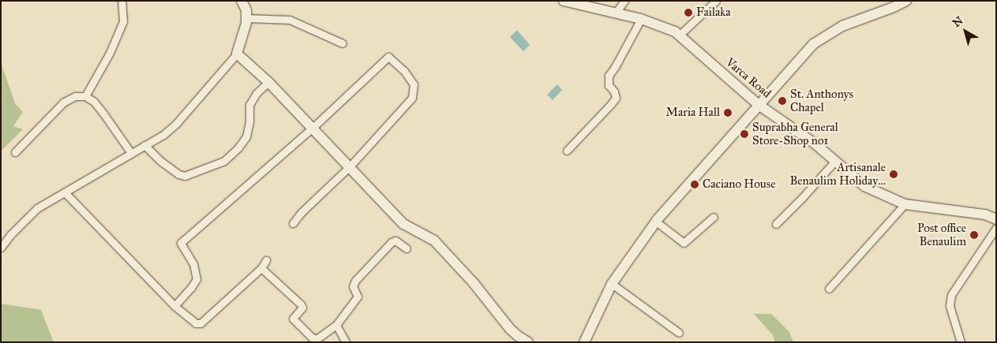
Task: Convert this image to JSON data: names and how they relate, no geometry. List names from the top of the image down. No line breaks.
{"streets":{"street":["Varca Road"]},"places":["Failaka","St. Anthonys Chapel","Maria Hall","Suprabha General Store-Shop no1","Artisanale Benaulim Holiday…","Caciano House","Post office Benaulim"],"north":"top left"}
